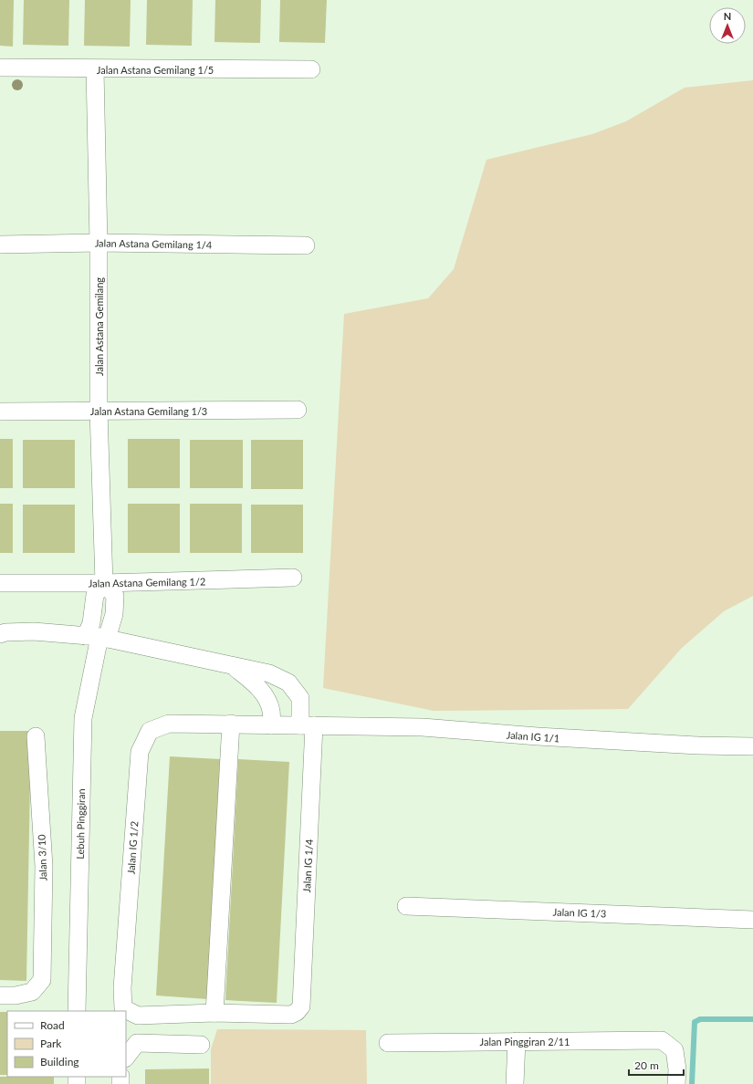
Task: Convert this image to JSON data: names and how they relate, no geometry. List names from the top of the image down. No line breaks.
{"streets":{"street":["Jalan Astana Gemilang 1/5","Jalan Astana Gemilang 1/4","Jalan Astana Gemilang","Jalan Astana Gemilang 1/3","Jalan Astana Gemilang 1/2","Jalan IG 1/1","Lebuh Pinggiran","Jalan IG 1/2","Jalan 3/10","Jalan IG 1/4","Jalan IG 1/3","Jalan Pinggiran 2/11"]},"crossings":[["Jalan Astana Gemilang 1/5","Jalan Astana Gemilang"],["Jalan Astana Gemilang 1/4","Jalan Astana Gemilang"],["Jalan Astana Gemilang","Jalan Astana Gemilang 1/3"],["Jalan Astana Gemilang","Jalan Astana Gemilang 1/2"],["Jalan IG 1/1","Jalan IG 1/2"],["Jalan IG 1/1","Jalan IG 1/4"],["Lebuh Pinggiran","Jalan IG 1/4"],["Jalan IG 1/2","Jalan IG 1/4"]],"legend":["Road","Park","Building"],"scale_bar":"20 m","north":"top"}
